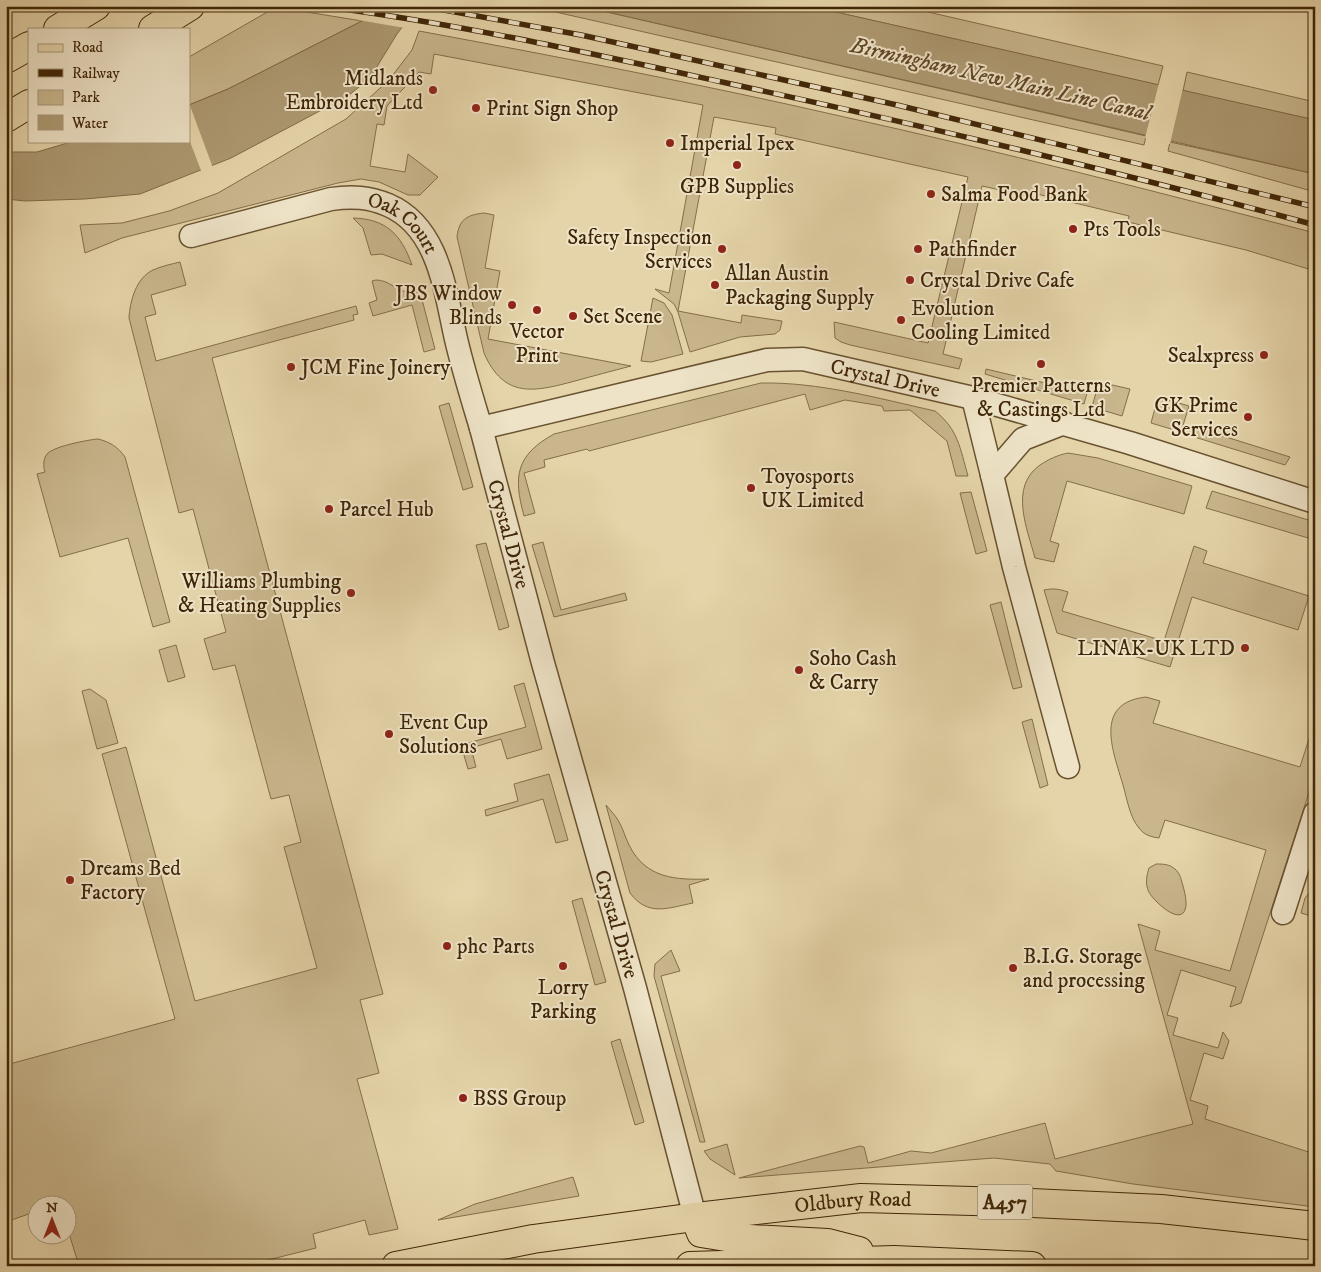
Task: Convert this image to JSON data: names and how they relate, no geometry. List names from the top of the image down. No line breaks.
{"streets":{"main road":["A457","Oldbury Road"],"street":["Oak Court","Crystal Drive"]},"crossings":[["Oak Court","Crystal Drive"],["Crystal Drive","Oldbury Road"]],"water":["Birmingham New Main Line Canal"],"places":["Midlands Embroidery Ltd","Print Sign Shop","Imperial Ipex","GPB Supplies","Salma Food Bank","Pts Tools","Safety Inspection Services","Pathfinder","Crystal Drive Cafe","Allan Austin Packaging Supply","JBS Window Blinds","Vector Print","Set Scene","Evolution Cooling Limited","Sealxpress","Premier Patterns & Castings Ltd","JCM Fine Joinery","GK Prime Services","Toyosports UK Limited","Parcel Hub","Williams Plumbing & Heating Supplies","LINAK-UK LTD","Soho Cash & Carry","Event Cup Solutions","Dreams Bed Factory","phc Parts","Lorry Parking","B.I.G. Storage and processing","BSS Group"],"legend":["Road","Railway","Park","Water"],"north":"top"}
